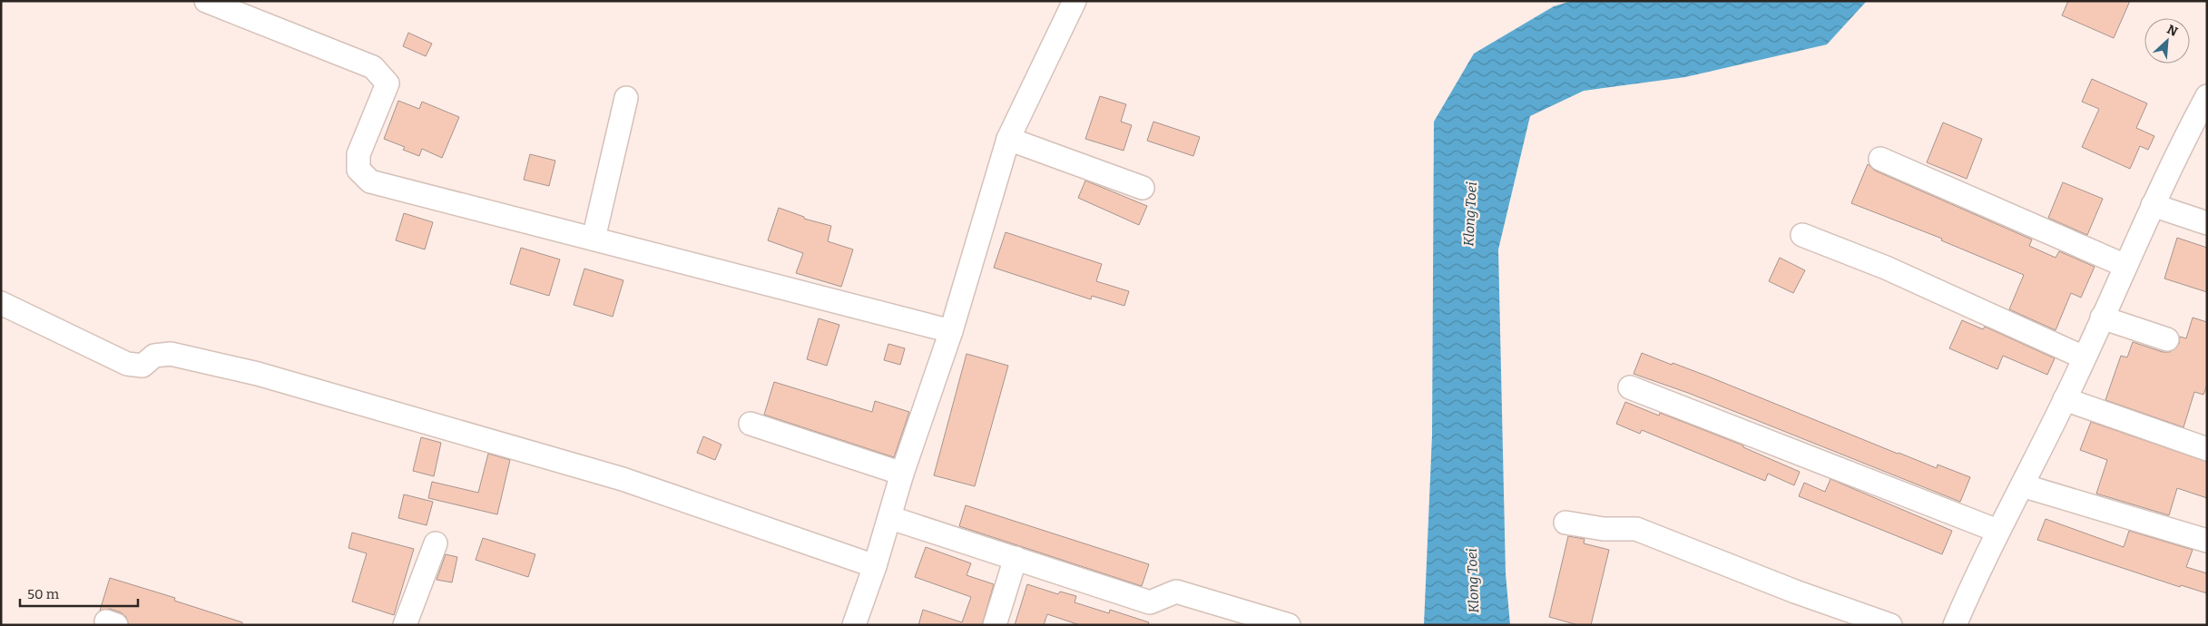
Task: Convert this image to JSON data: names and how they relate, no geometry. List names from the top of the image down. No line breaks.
{"water":["Klong Toei"],"scale_bar":"50 m","north":"top right"}
